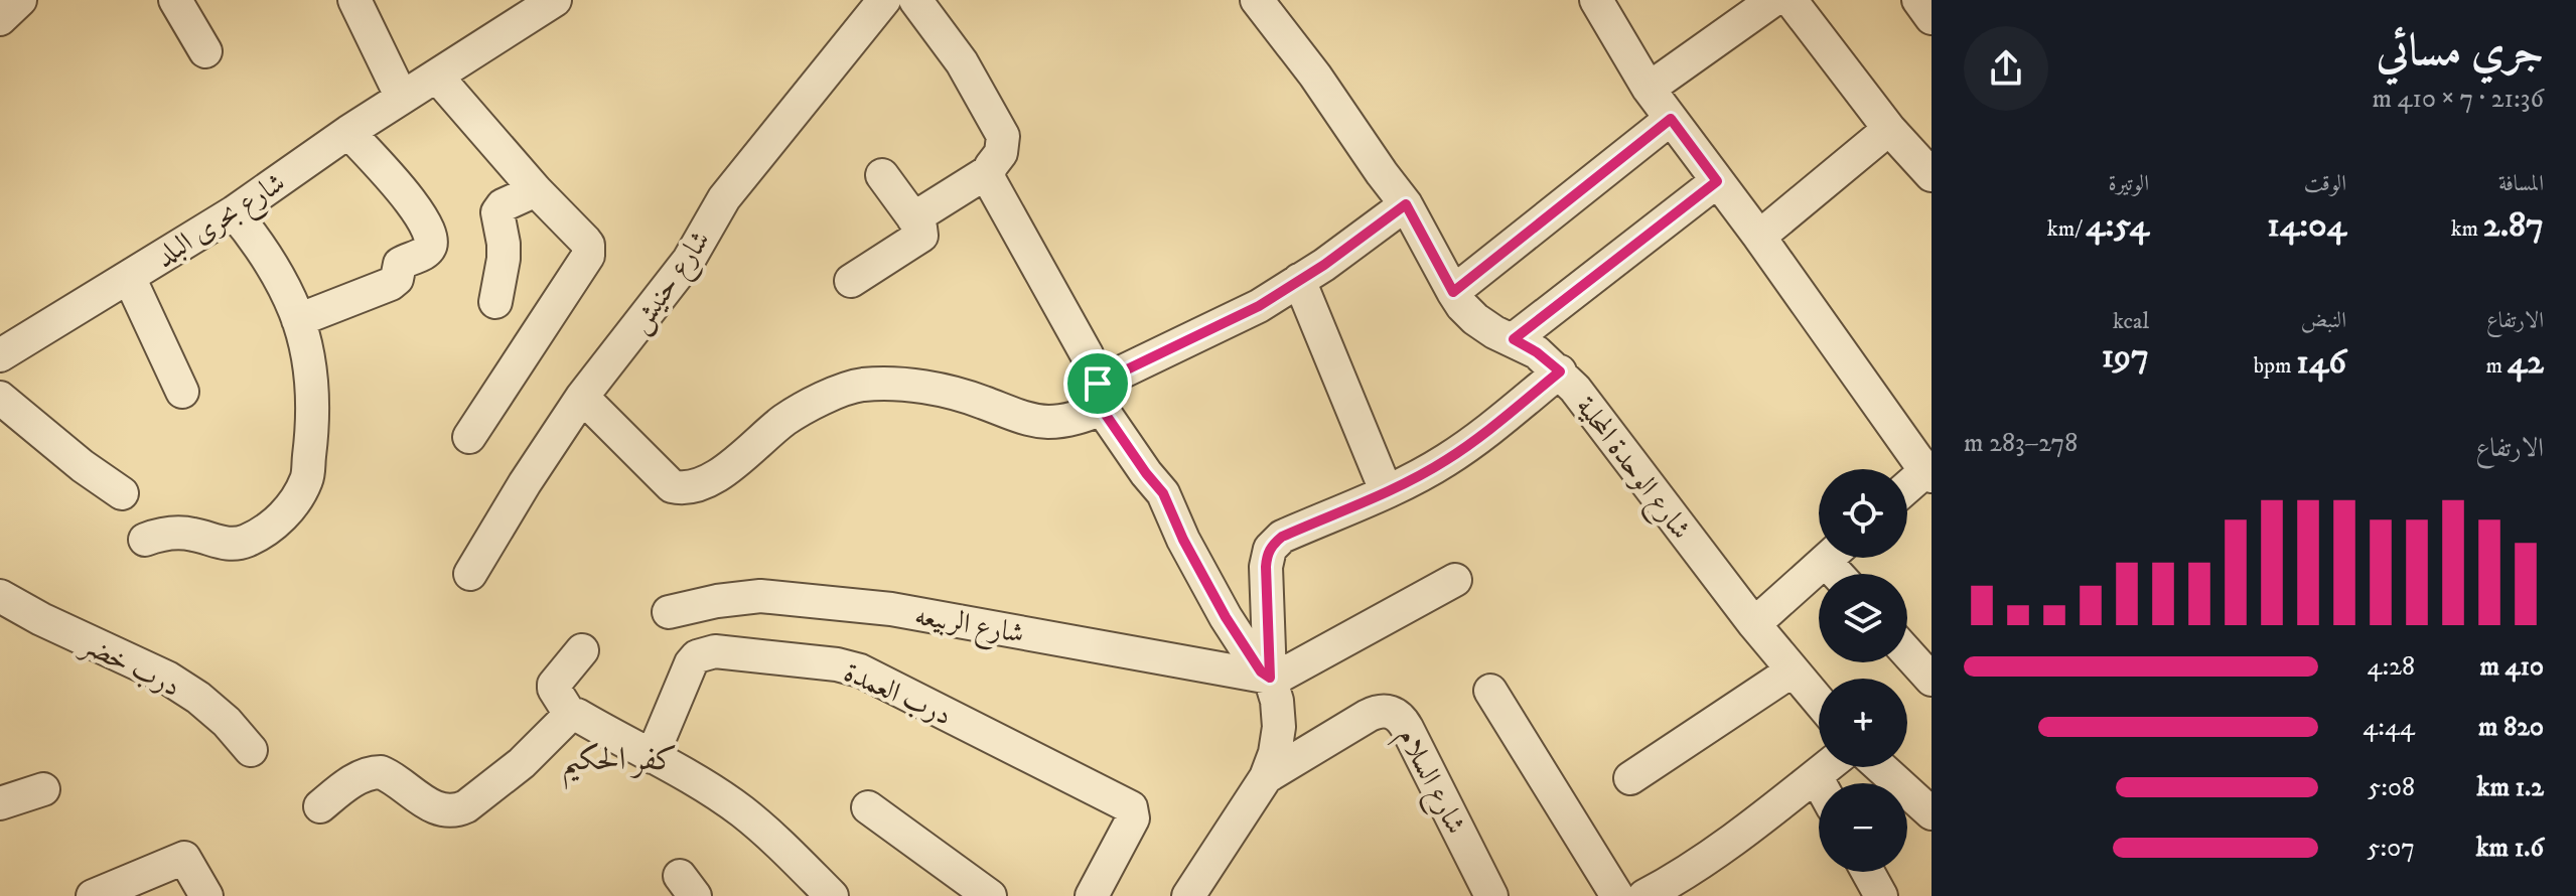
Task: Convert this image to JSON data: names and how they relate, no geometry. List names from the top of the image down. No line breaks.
{"streets":{"street":["شارع بحرى البلد","شارع حنيش","شارع الوحدة المحلية","شارع الربيعه","درب خضر","درب العمدة","شارع السلام"]},"districts":["كفر الحكيم"],"page":{"heading":["جري مسائي","21:36 · 7 × 410 m"],"stats":[["المسافة","2.87 km"],["الوقت","14:04"],["الوتيرة","4:54 /km"],["الارتفاع","42 m"],["النبض","146 bpm"],["kcal","197"]],"chart":["الارتفاع","278–283 m"],"map_buttons":["+","−"],"list":[{"name":"410 m","note":"4:28"},{"name":"820 m","note":"4:44"},{"name":"1.2 km","note":"5:08"},{"name":"1.6 km","note":"5:07"}]}}
